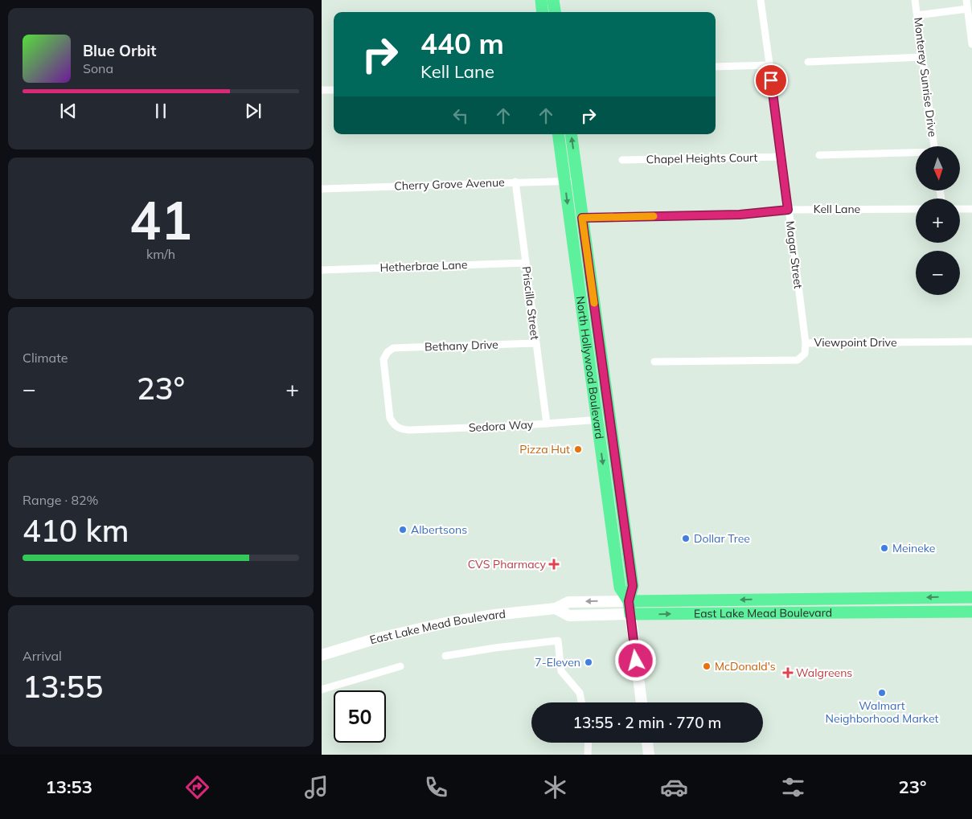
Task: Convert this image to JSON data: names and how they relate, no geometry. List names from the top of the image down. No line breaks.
{"streets":{"main road":["North Hollywood Boulevard","East Lake Mead Boulevard"],"street":["Monterey Sunrise Drive","Chapel Heights Court","Cherry Grove Avenue","Kell Lane","Magar Street","Hetherbrae Lane","Priscilla Street","Viewpoint Drive","Bethany Drive","Sedora Way"]},"crossings":[["Chapel Heights Court","Magar Street"],["Cherry Grove Avenue","Priscilla Street"],["Cherry Grove Avenue","North Hollywood Boulevard"],["Kell Lane","Magar Street"],["Kell Lane","North Hollywood Boulevard"],["Magar Street","Viewpoint Drive"],["Hetherbrae Lane","Priscilla Street"],["Priscilla Street","Bethany Drive"],["Priscilla Street","Sedora Way"],["Bethany Drive","Sedora Way"],["North Hollywood Boulevard","Sedora Way"],["North Hollywood Boulevard","East Lake Mead Boulevard"]],"places":{"other":["Pizza Hut","Albertsons","Dollar Tree","Meineke","7-Eleven","McDonald's","Walmart Neighborhood Market"],"health":["CVS Pharmacy","Walgreens"]},"north":"bottom","page":{"turn":["440 m","Kell Lane"],"song":["Blue Orbit","Sona"],"map_buttons":["+","−"],"tile":[["41","km/h"],"Climate",["Range · 82%","410 km"],["Arrival","13:55"]],"heat":["−","23°","+"],"limit":"50","trip":"13:55 · 2 min · 770 m","tabs":["13:53","23°"]}}
